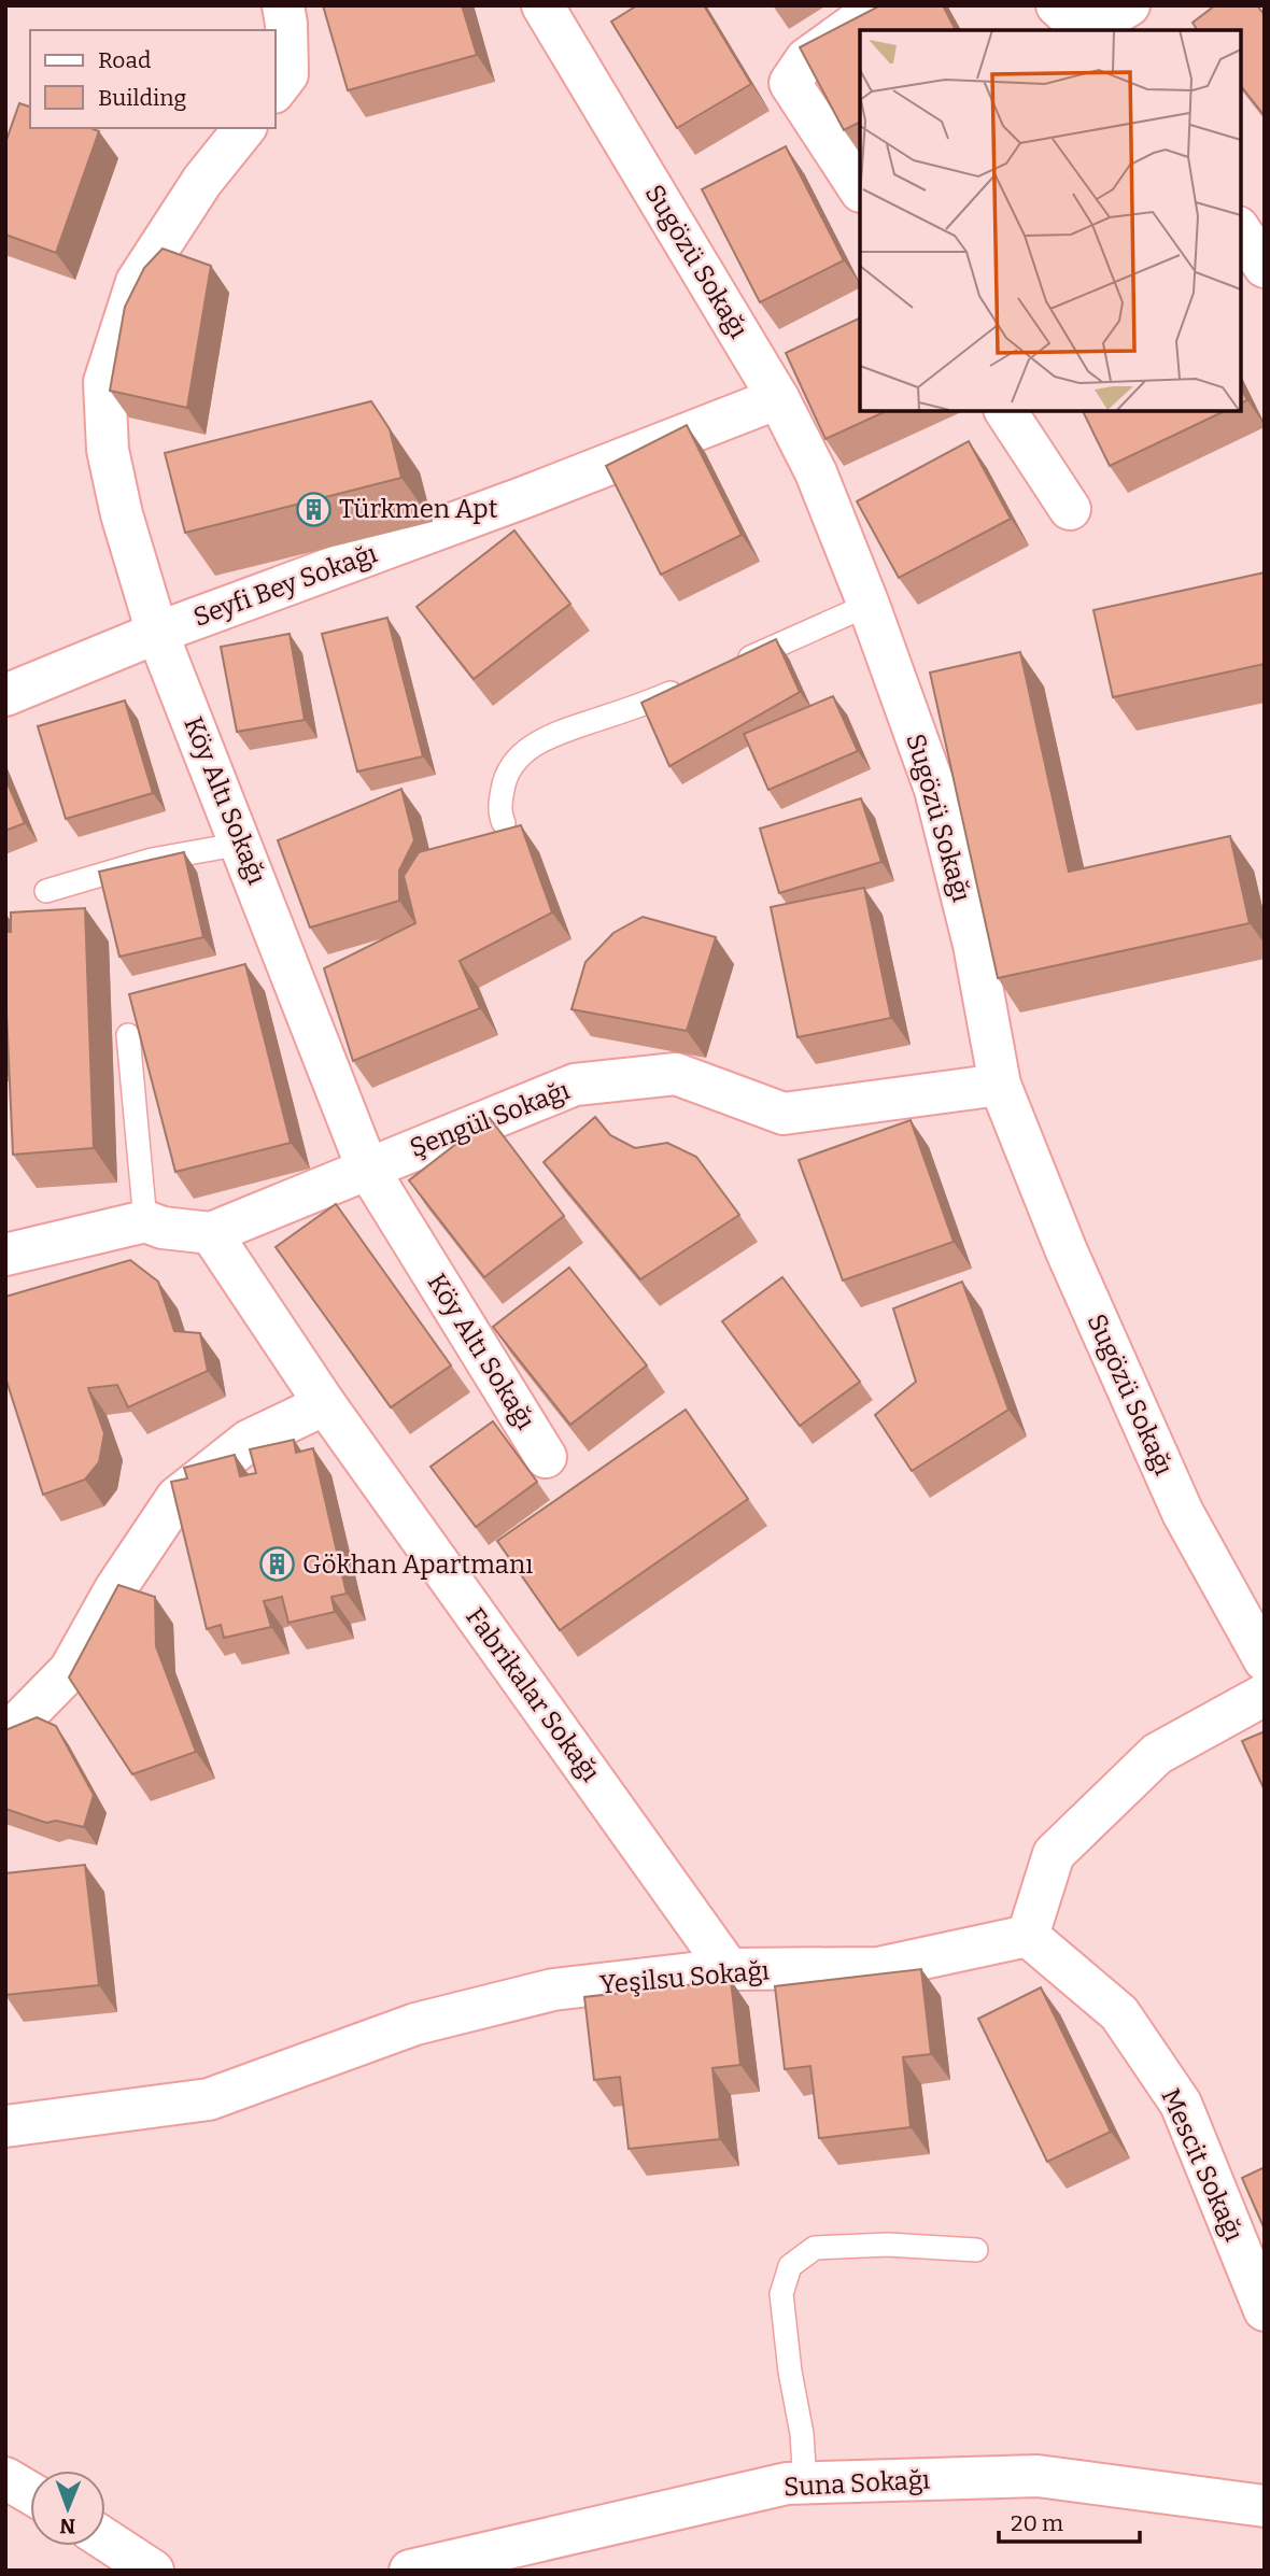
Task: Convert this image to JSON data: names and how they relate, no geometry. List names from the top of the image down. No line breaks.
{"streets":{"street":["Sugözü Sokağı","Seyfi Bey Sokağı","Köy Altı Sokağı","Şengül Sokağı","Fabrikalar Sokağı","Yeşilsu Sokağı","Mescit Sokağı","Suna Sokağı"]},"crossings":[["Sugözü Sokağı","Seyfi Bey Sokağı"],["Sugözü Sokağı","Şengül Sokağı"],["Seyfi Bey Sokağı","Köy Altı Sokağı"],["Köy Altı Sokağı","Şengül Sokağı"],["Şengül Sokağı","Fabrikalar Sokağı"],["Fabrikalar Sokağı","Yeşilsu Sokağı"],["Yeşilsu Sokağı","Mescit Sokağı"]],"places":{"building":["Türkmen Apt","Gökhan Apartmanı"]},"legend":["Road","Building"],"scale_bar":"20 m","north":"bottom"}
